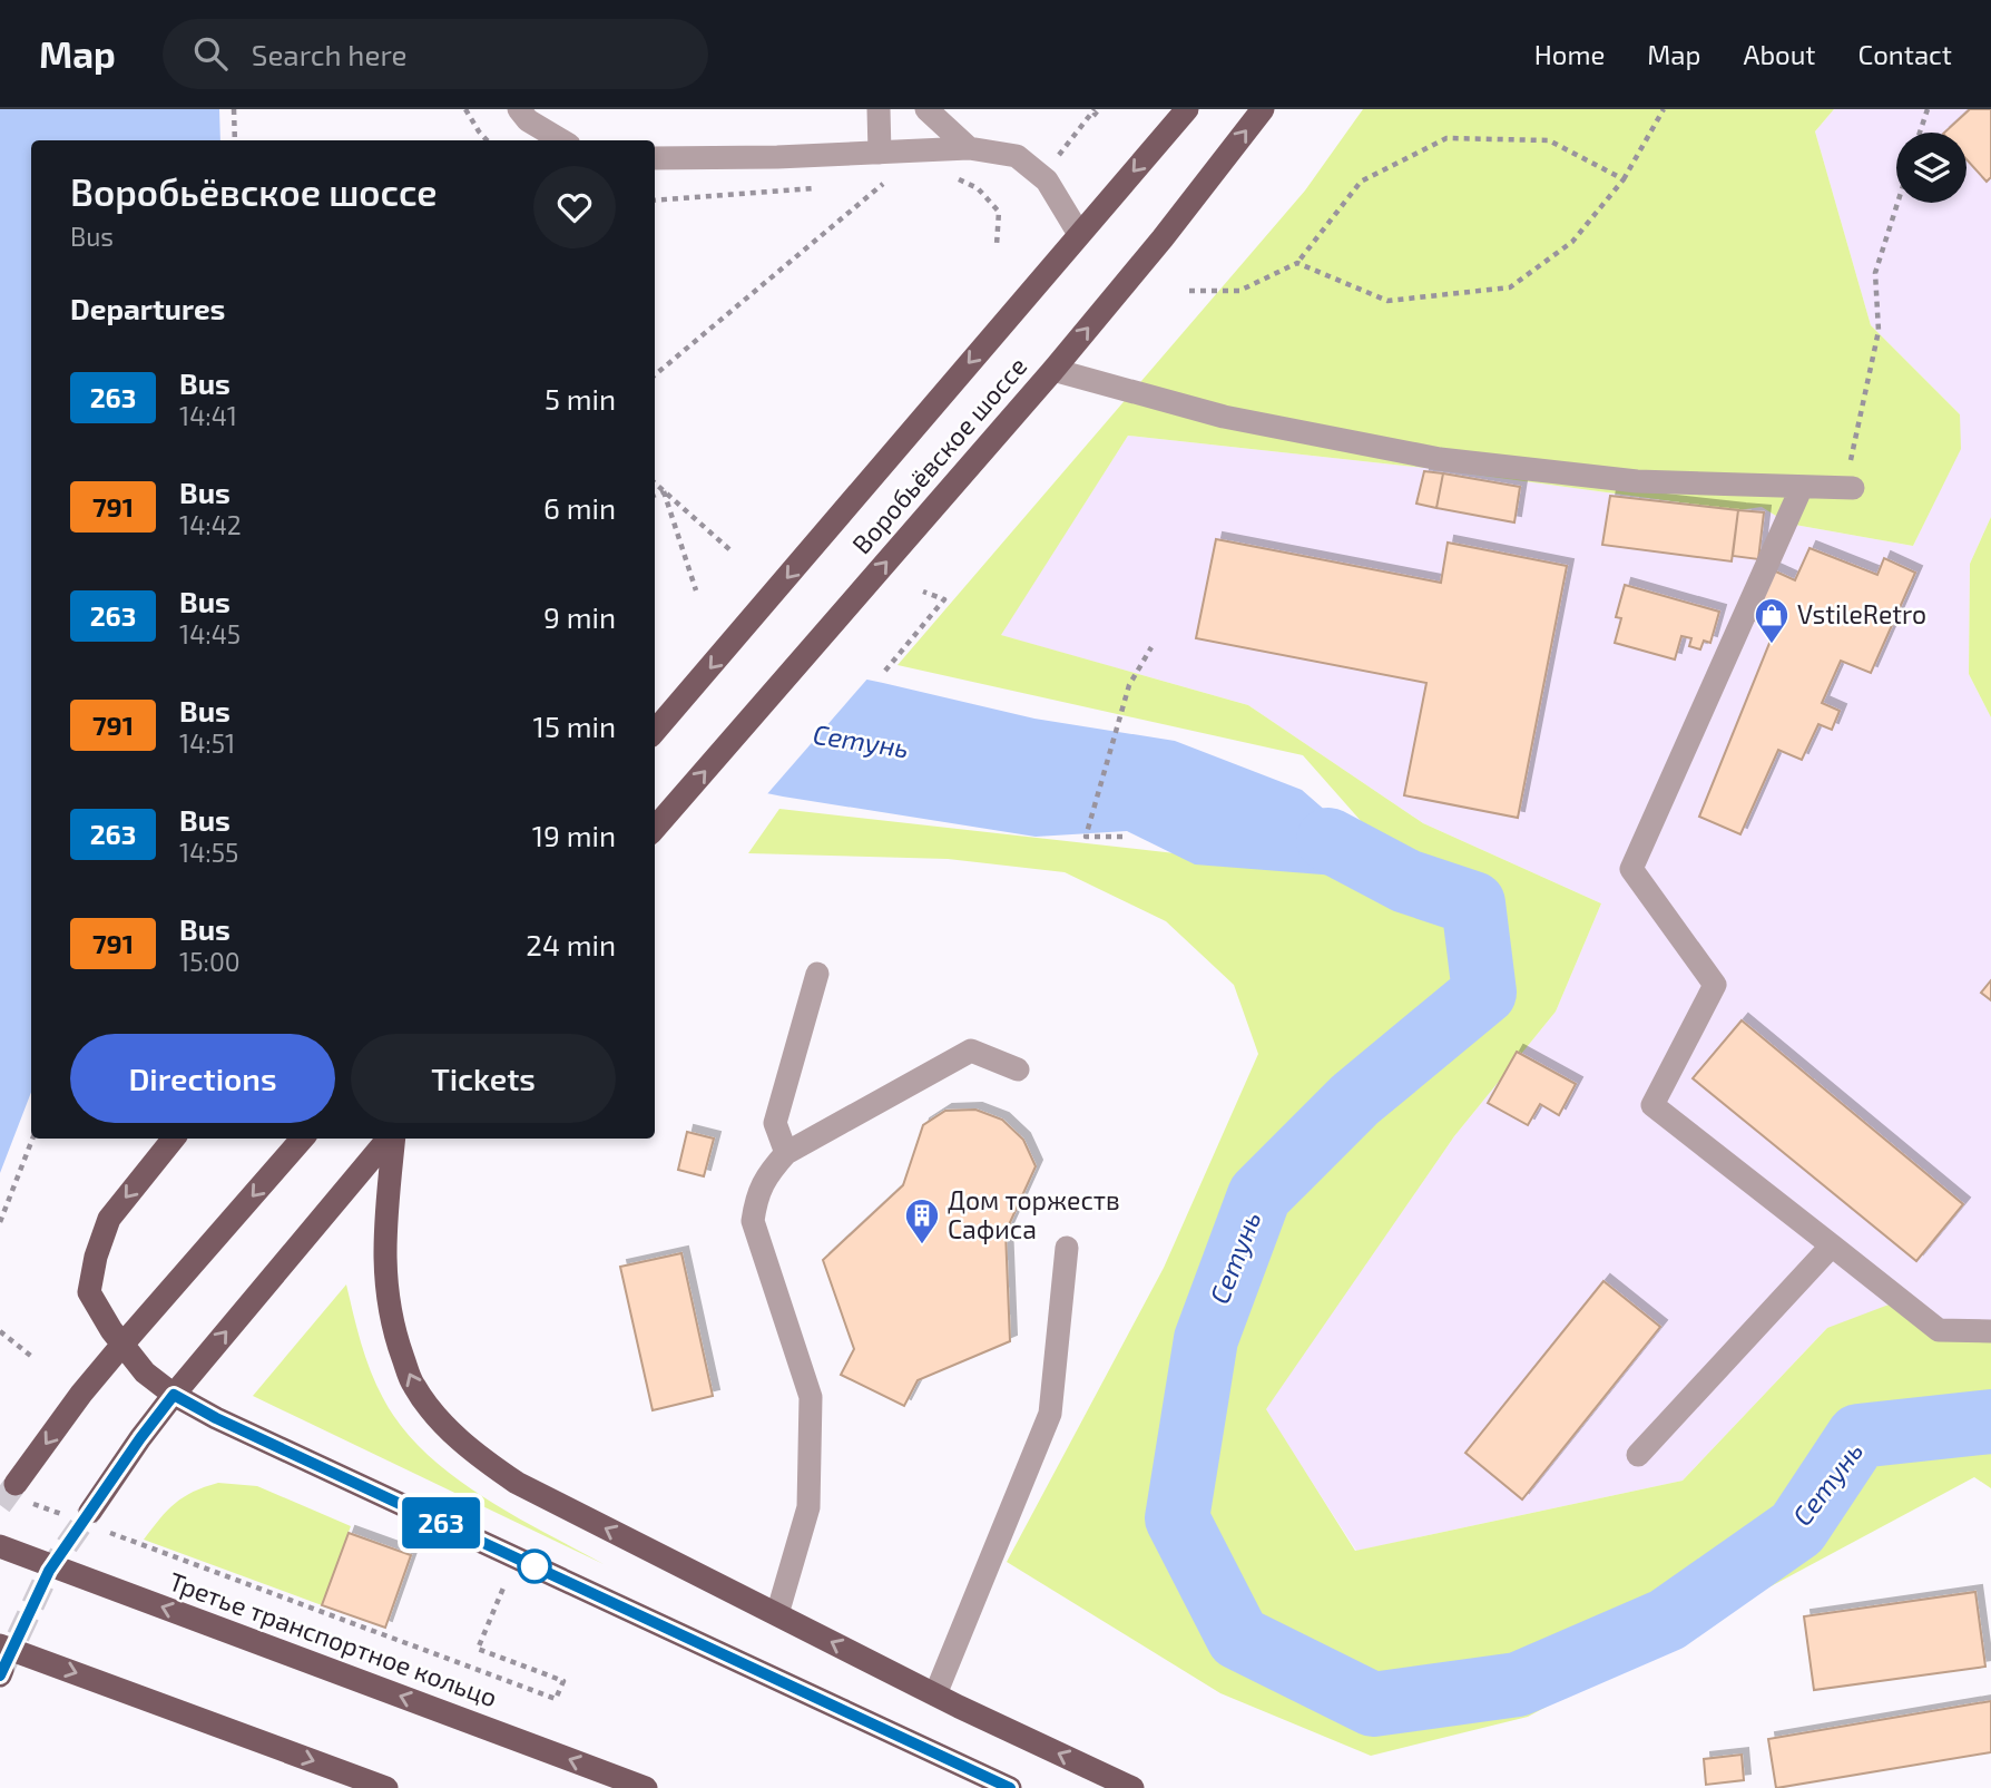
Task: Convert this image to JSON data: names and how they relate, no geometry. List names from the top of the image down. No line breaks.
{"streets":{"main road":["Воробьёвское шоссе","Третье транспортное кольцо"]},"water":["Сетунь"],"places":{"shop":["VstileRetro"],"building":["Дом торжеств Сафиса"]},"lines":["bus line 263"],"page":{"header":"Map","search":"Search here","nav":["Home","Map","About","Contact"],"on_map":"263","heading":[["Воробьёвское шоссе","Bus"],"Departures"],"list":[{"mark":"263","name":"Bus","note":"14:41","value":"5 min"},{"mark":"791","name":"Bus","note":"14:42","value":"6 min"},{"mark":"263","name":"Bus","note":"14:45","value":"9 min"},{"mark":"791","name":"Bus","note":"14:51","value":"15 min"},{"mark":"263","name":"Bus","note":"14:55","value":"19 min"},{"mark":"791","name":"Bus","note":"15:00","value":"24 min"}],"buttons":["Directions","Tickets"]}}
